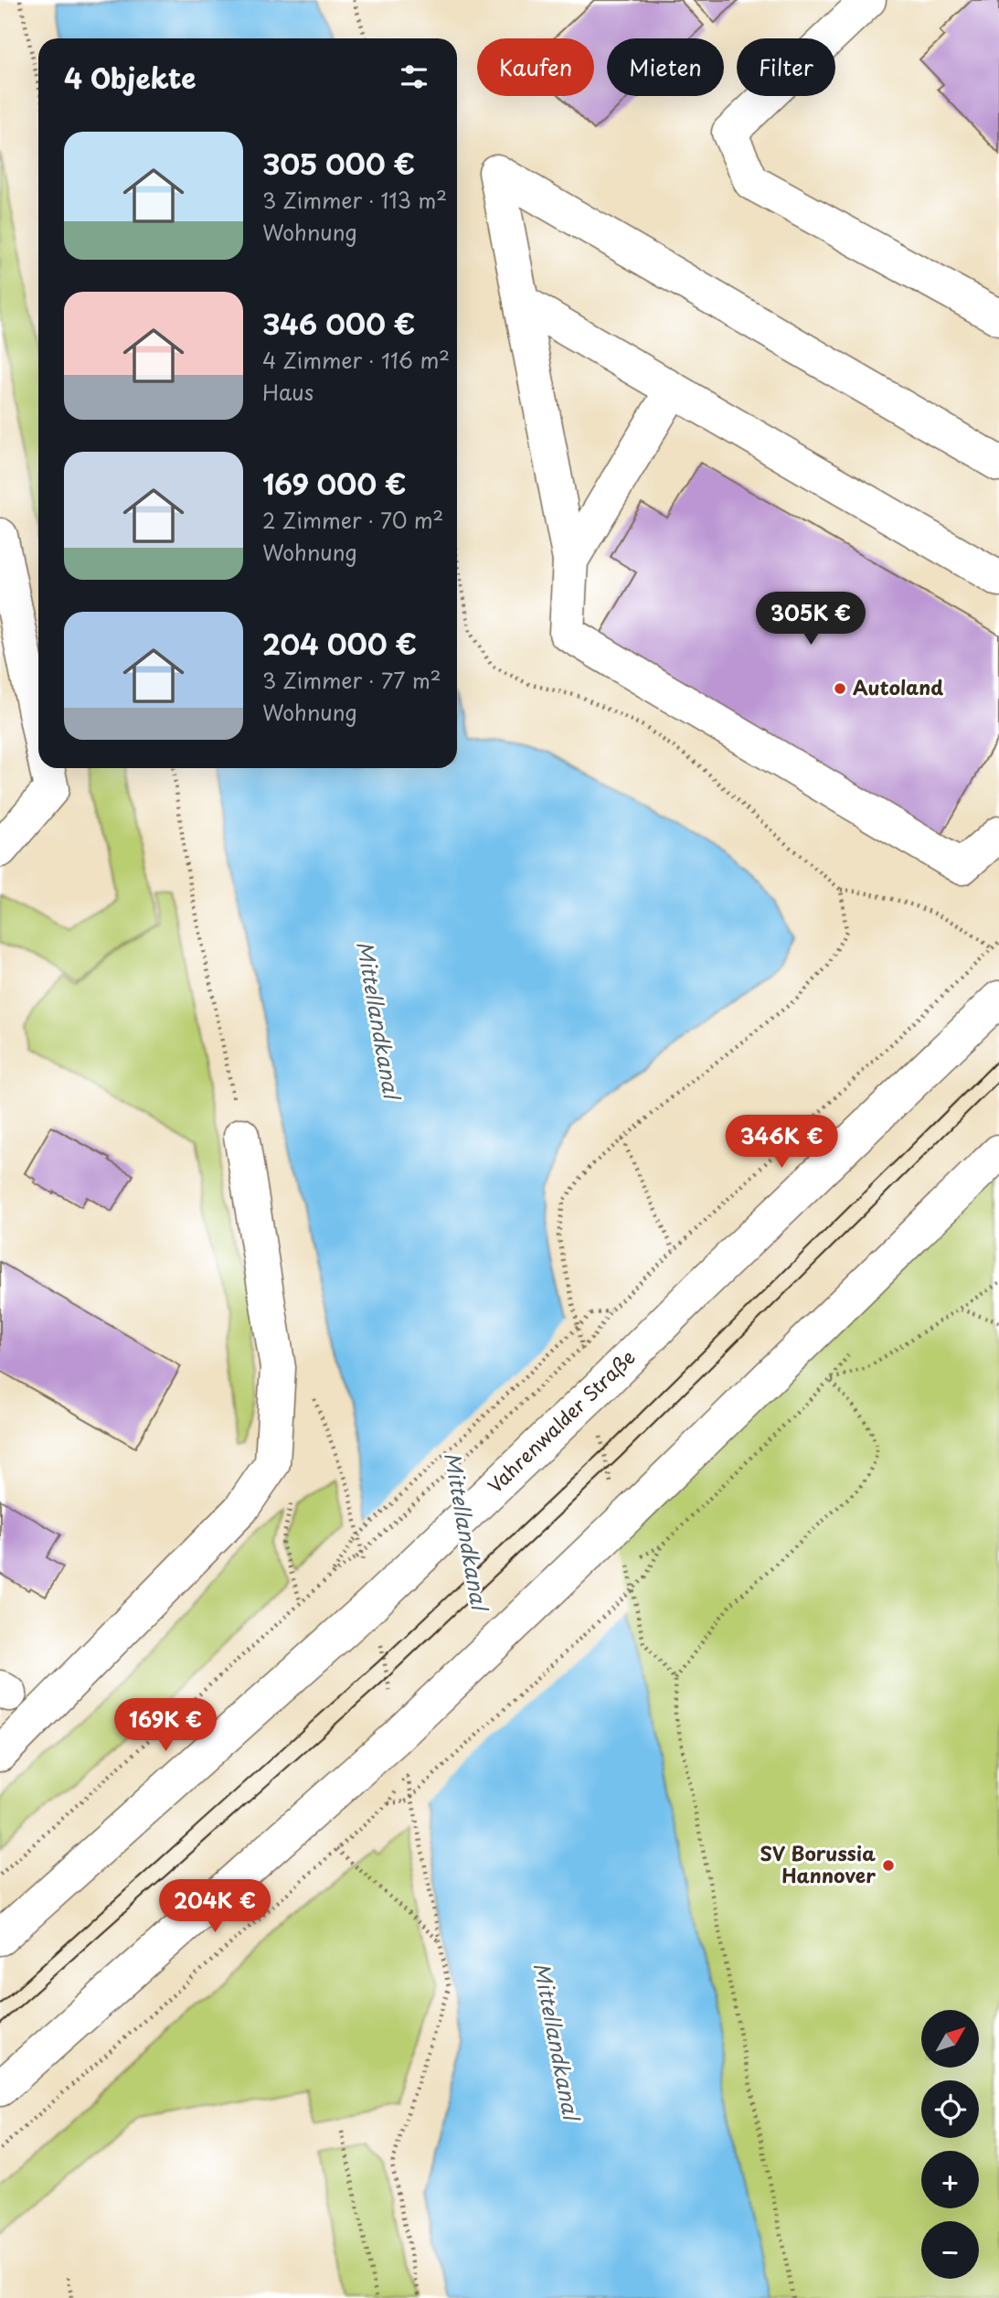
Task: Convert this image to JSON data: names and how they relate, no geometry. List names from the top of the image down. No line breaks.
{"streets":{"main road":["Vahrenwalder Straße"]},"water":["Mittellandkanal"],"places":["Autoland","SV Borussia Hannover"],"north":"top right","page":{"chip":["Kaufen","Mieten","Filter"],"heading":"4 Objekte","list":[{"name":"305 000 €","note":"3 Zimmer · 113 m² · Wohnung"},{"name":"346 000 €","note":"4 Zimmer · 116 m² · Haus"},{"name":"169 000 €","note":"2 Zimmer · 70 m² · Wohnung"},{"name":"204 000 €","note":"3 Zimmer · 77 m² · Wohnung"}],"price":["305K €","346K €","169K €","204K €"],"map_buttons":["+","−"]}}
